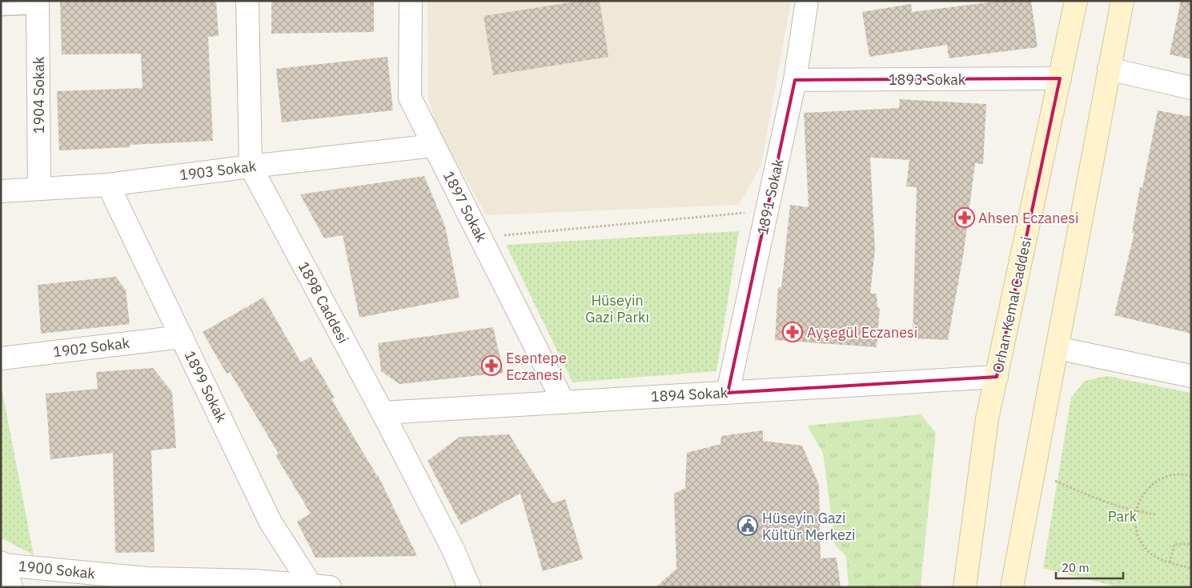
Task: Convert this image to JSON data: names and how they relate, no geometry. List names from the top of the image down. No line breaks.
{"streets":{"main road":["Orhan Kemal Caddesi"],"street":["1893 Sokak","1904 Sokak","1903 Sokak","1891 Sokak","1897 Sokak","1898 Caddesi","1902 Sokak","1899 Sokak","1894 Sokak","1900 Sokak"]},"crossings":[["1893 Sokak","1891 Sokak"],["1893 Sokak","Orhan Kemal Caddesi"],["1904 Sokak","1903 Sokak"],["1903 Sokak","1897 Sokak"],["1903 Sokak","1898 Caddesi"],["1903 Sokak","1899 Sokak"],["1891 Sokak","1894 Sokak"],["1897 Sokak","1894 Sokak"],["1898 Caddesi","1894 Sokak"],["Orhan Kemal Caddesi","1894 Sokak"],["1902 Sokak","1899 Sokak"],["1899 Sokak","1900 Sokak"]],"parks":["Hüseyin Gazi Parkı","Park"],"places":{"pharmacy":["Ahsen Eczanesi","Ayşegül Eczanesi","Esentepe Eczanesi"],"public building":["Hüseyin Gazi Kültür Merkezi"]},"scale_bar":"20 m"}
